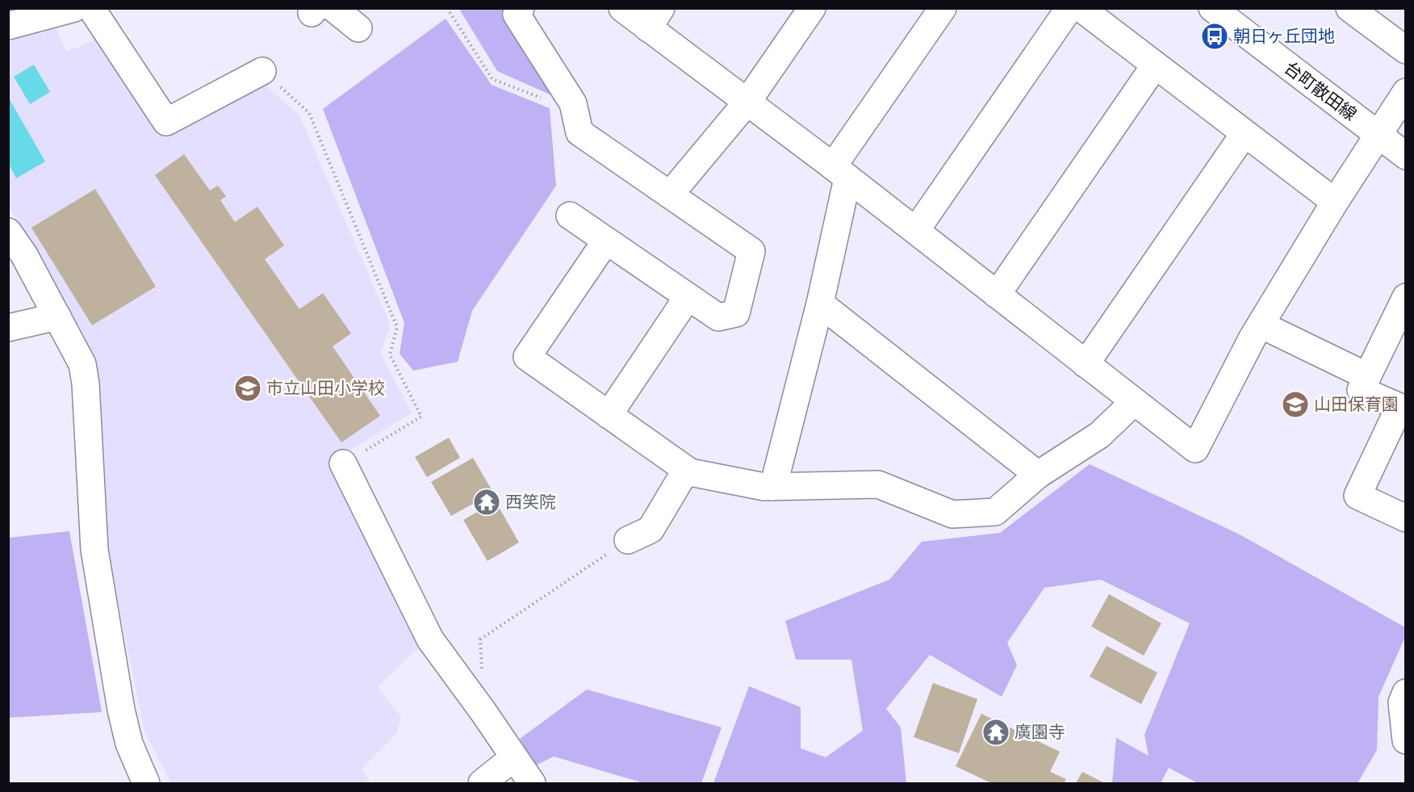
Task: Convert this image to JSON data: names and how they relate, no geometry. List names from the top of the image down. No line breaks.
{"streets":{"street":["台町散田線"]},"places":{"bus stop":["朝日ヶ丘団地"],"school or university":["市立山田小学校","山田保育園"],"temple":["西笑院","廣園寺"]}}
